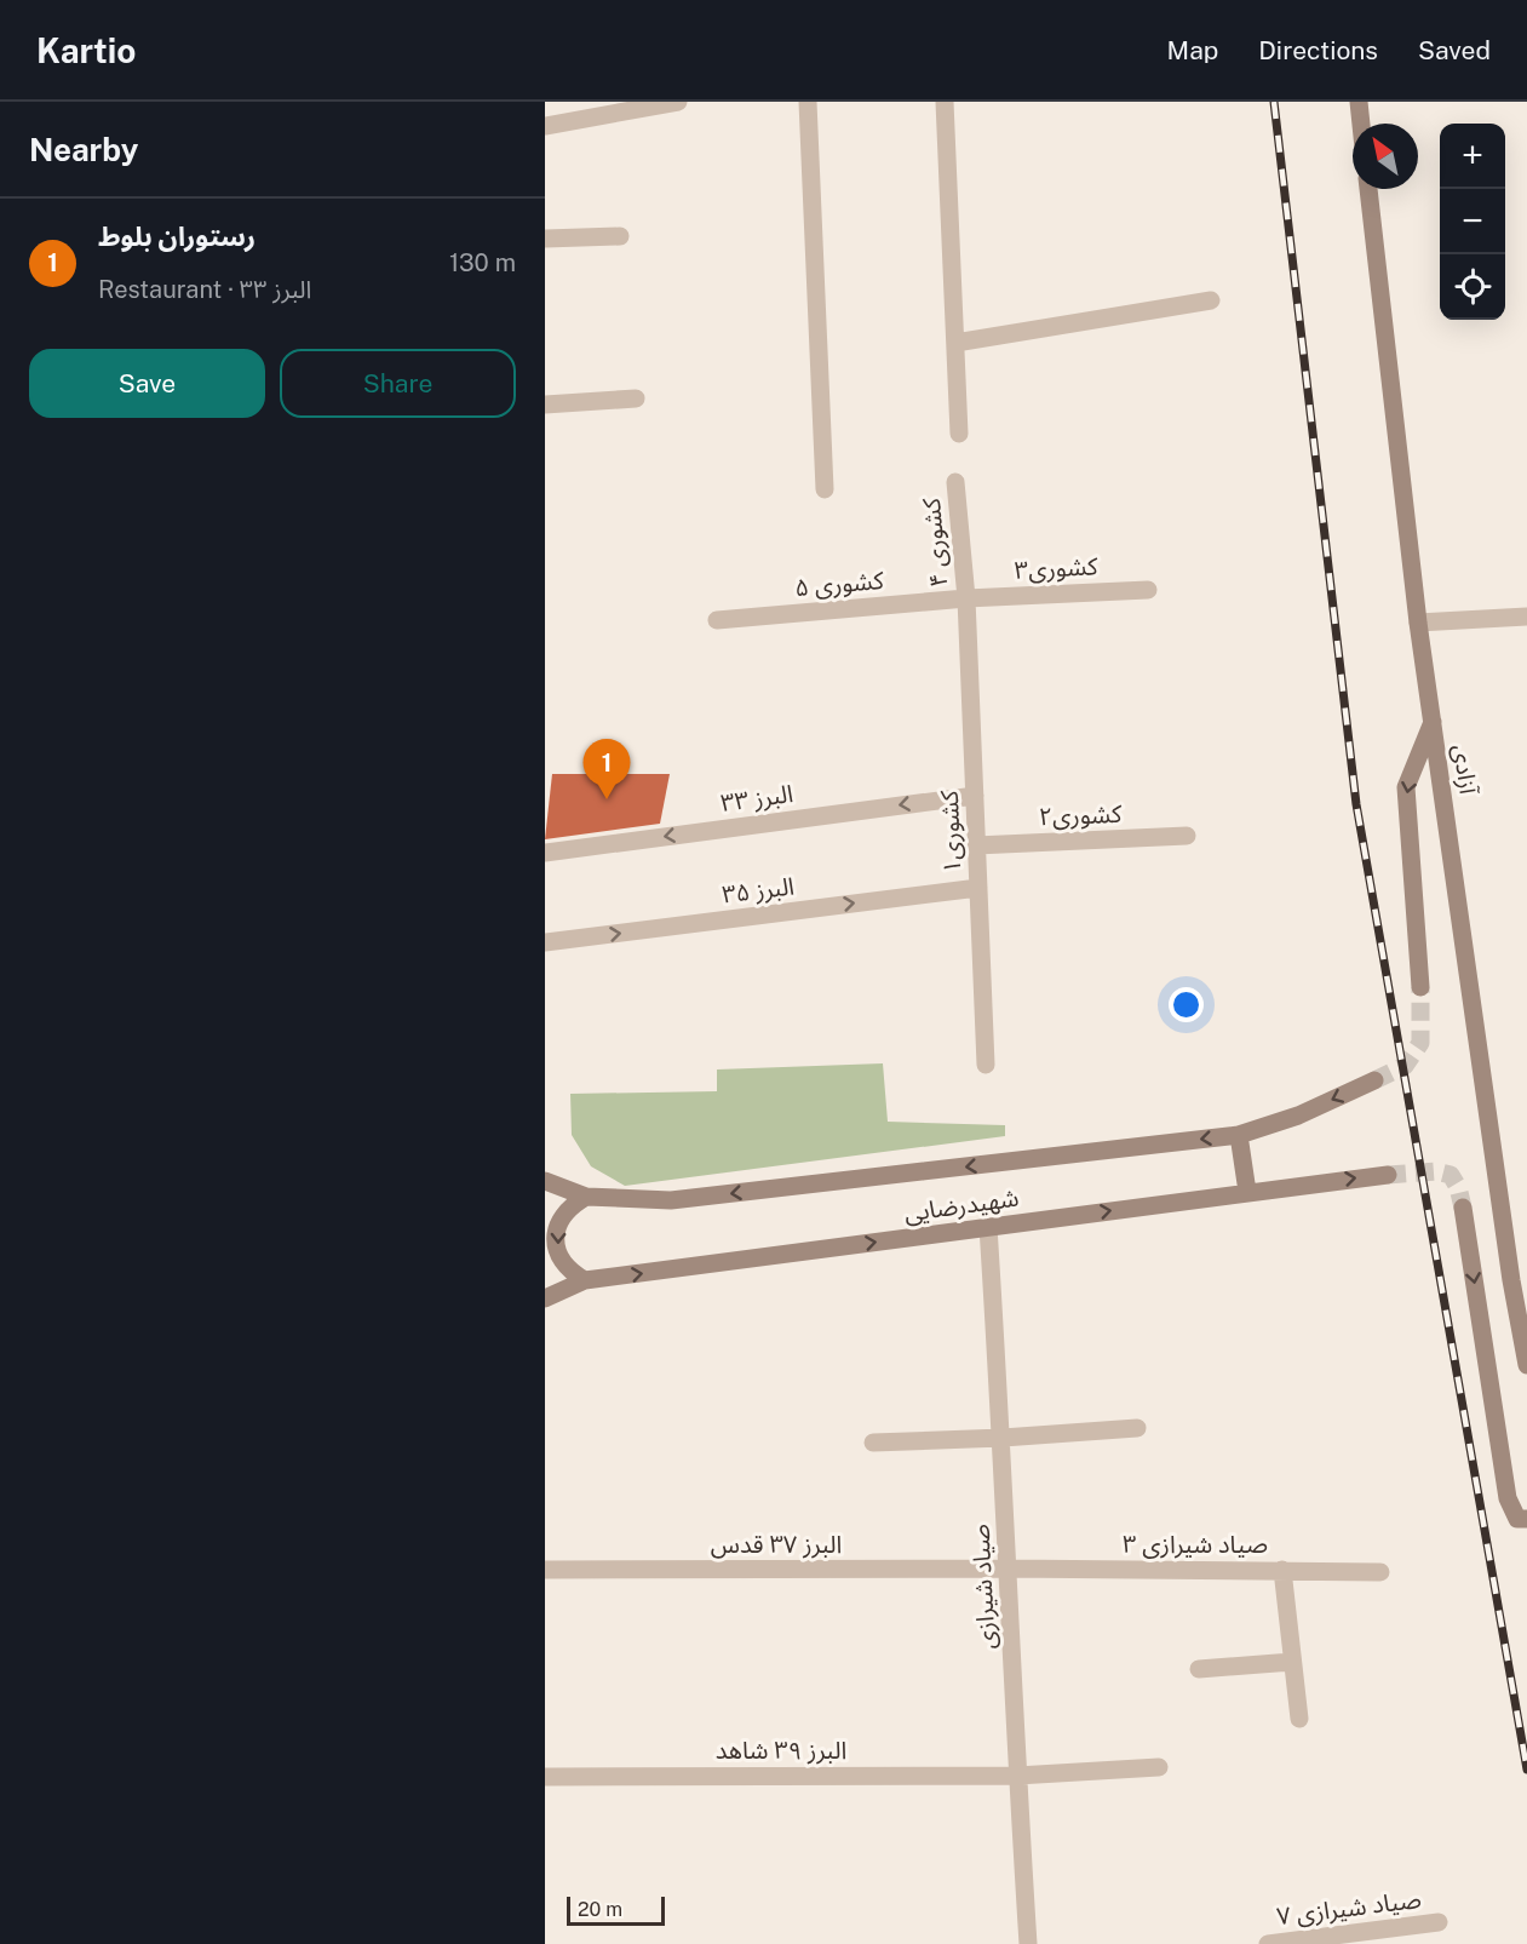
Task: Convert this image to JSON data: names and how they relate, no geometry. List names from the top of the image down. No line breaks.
{"streets":{"main road":["آزادی","شهیدرضایی"],"street":["کشوری ۴","کشوری۳","کشوری ۵","البرز ۳۳","کشوری۲","کشوری۱","البرز ۳۵","البرز ۳۷ قدس","صیاد شیرازی ۳","صیاد شیرازی","البرز ۳۹ شاهد","صیاد شیرازی ۷"]},"crossings":[["کشوری ۴","کشوری۳"],["کشوری ۴","کشوری ۵"],["کشوری ۴","کشوری۱"],["کشوری۳","کشوری ۵"],["کشوری۳","کشوری۱"],["کشوری ۵","کشوری۱"],["البرز ۳۳","کشوری۱"],["کشوری۲","کشوری۱"],["کشوری۱","البرز ۳۵"],["شهیدرضایی","صیاد شیرازی"],["البرز ۳۷ قدس","صیاد شیرازی ۳"],["البرز ۳۷ قدس","صیاد شیرازی"],["صیاد شیرازی ۳","صیاد شیرازی"],["صیاد شیرازی","البرز ۳۹ شاهد"]],"one_way":["البرز ۳۳","البرز ۳۵"],"scale_bar":"20 m","north":"top left","page":{"header":"Kartio","nav":["Map","Directions","Saved"],"heading":"Nearby","map_buttons":["+","−"],"list":[{"mark":"1","name":"رستوران بلوط","note":"Restaurant · البرز ۳۳","value":"130 m"}],"buttons":["Save","Share"],"pins":"1","scale":"20 m"}}
